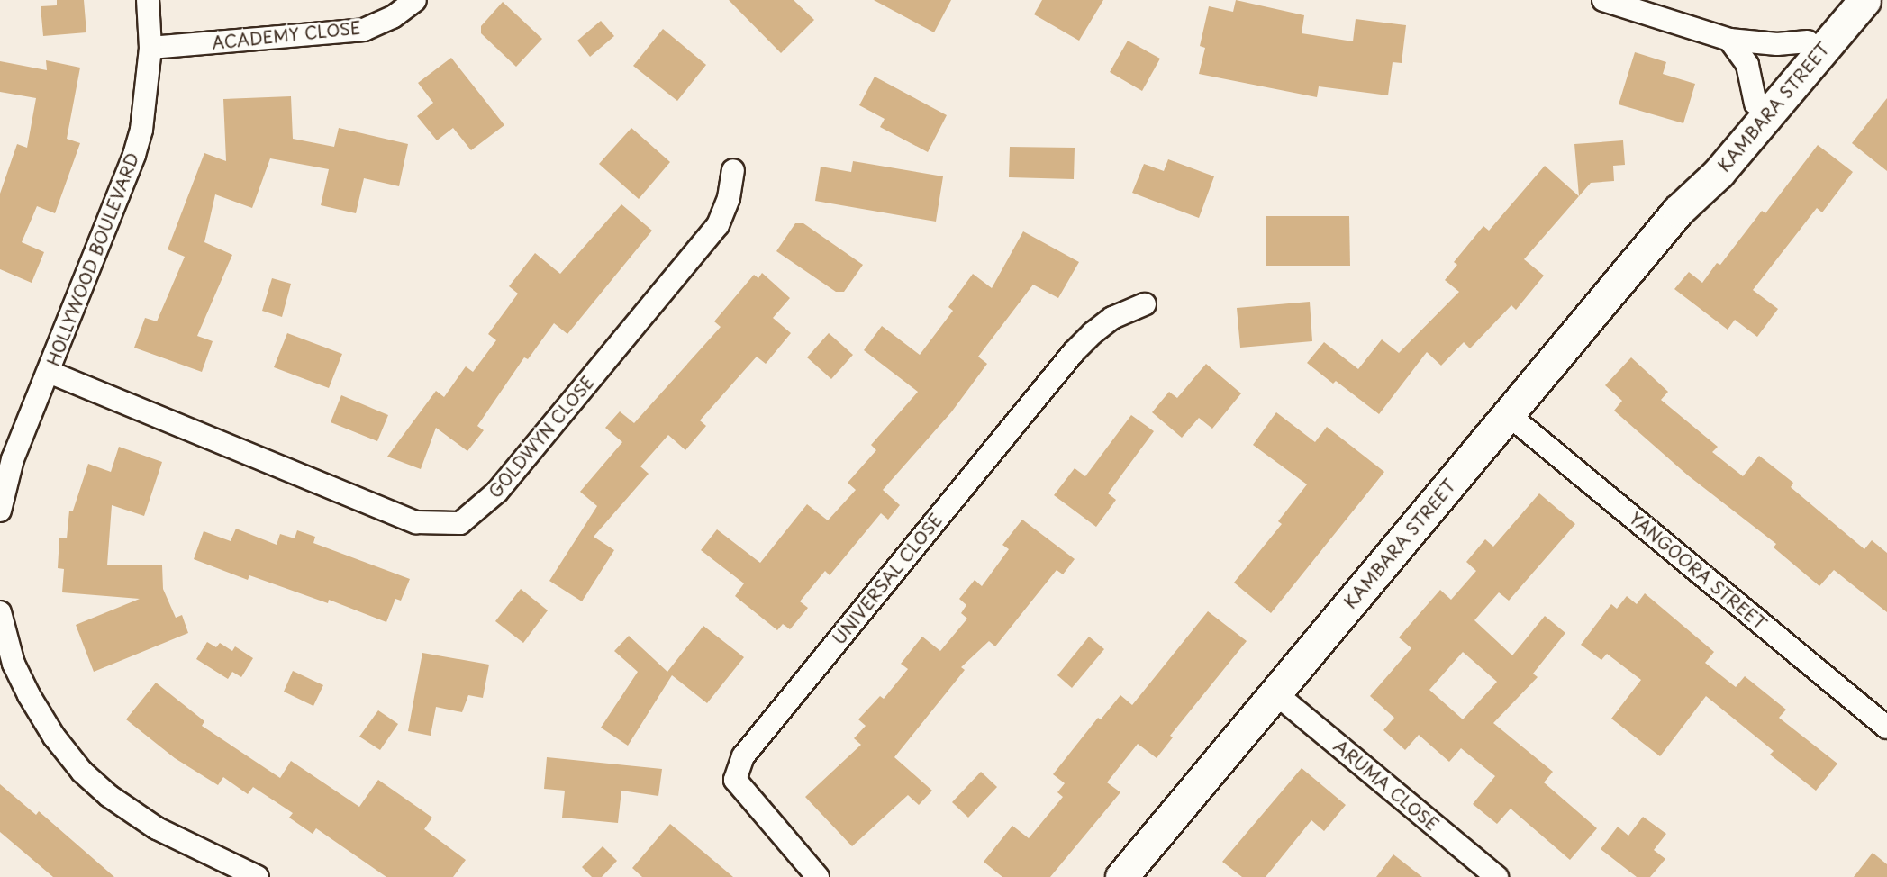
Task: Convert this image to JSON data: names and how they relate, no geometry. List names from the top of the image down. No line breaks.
{"streets":{"street":["ACADEMY CLOSE","KAMBARA STREET","HOLLYWOOD BOULEVARD","GOLDWYN CLOSE","YANGOORA STREET","UNIVERSAL CLOSE","ARUMA CLOSE"]},"crossings":[["ACADEMY CLOSE","HOLLYWOOD BOULEVARD"],["KAMBARA STREET","YANGOORA STREET"],["KAMBARA STREET","ARUMA CLOSE"],["HOLLYWOOD BOULEVARD","GOLDWYN CLOSE"]]}
